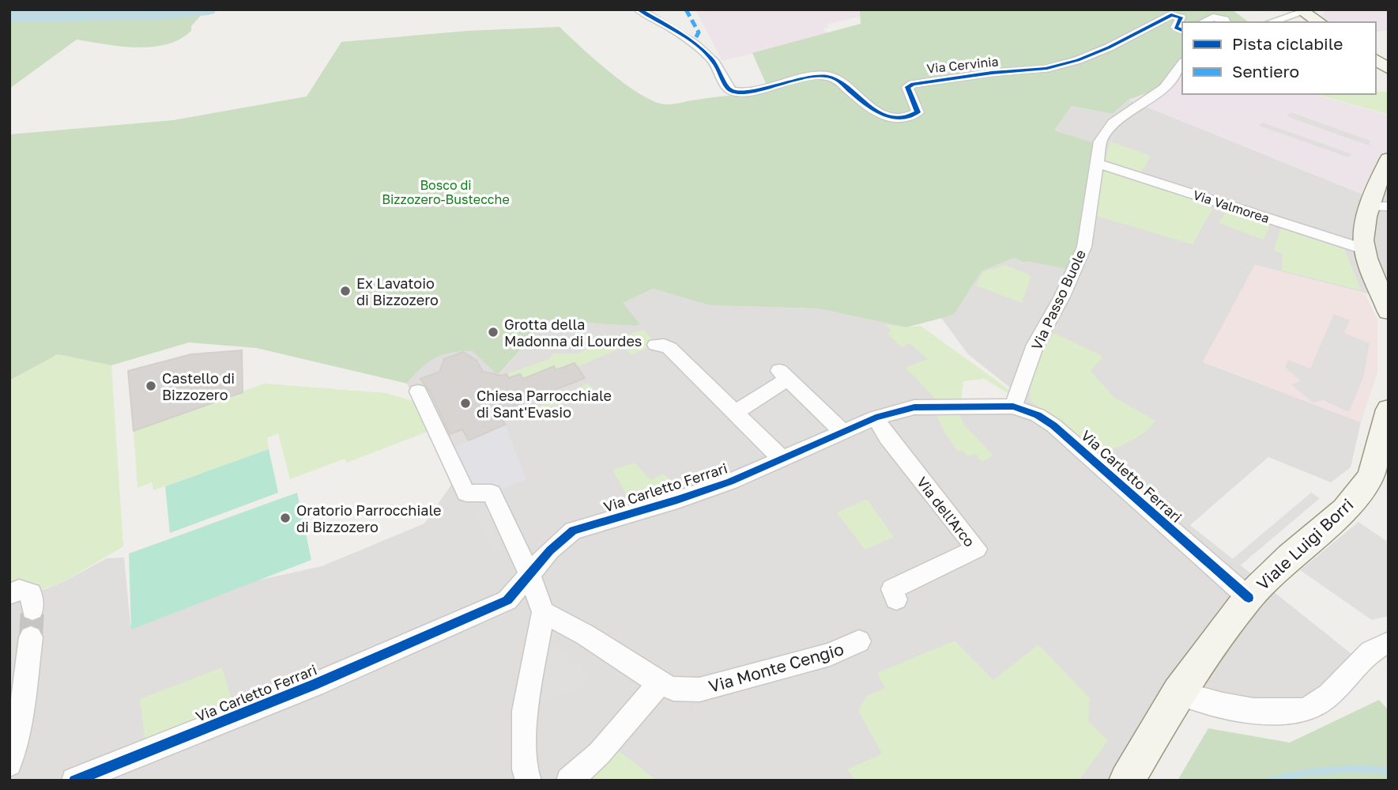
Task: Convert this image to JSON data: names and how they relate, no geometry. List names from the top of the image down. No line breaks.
{"streets":{"main road":["Viale Luigi Borri"],"street":["Via Cervinia","Via Valmorea","Via Passo Buole","Via Carletto Ferrari","Via dell'Arco","Via Monte Cengio"]},"crossings":[["Via Valmorea","Via Passo Buole"],["Via Passo Buole","Via Carletto Ferrari"],["Via Carletto Ferrari","Via dell'Arco"],["Via Carletto Ferrari","Viale Luigi Borri"]],"parks":["Bosco di Bizzozero-Bustecche"],"places":["Ex Lavatoio di Bizzozero","Grotta della Madonna di Lourdes","Castello di Bizzozero","Chiesa Parrocchiale di Sant'Evasio","Oratorio Parrocchiale di Bizzozero"],"legend":["Pista ciclabile","Sentiero"]}
